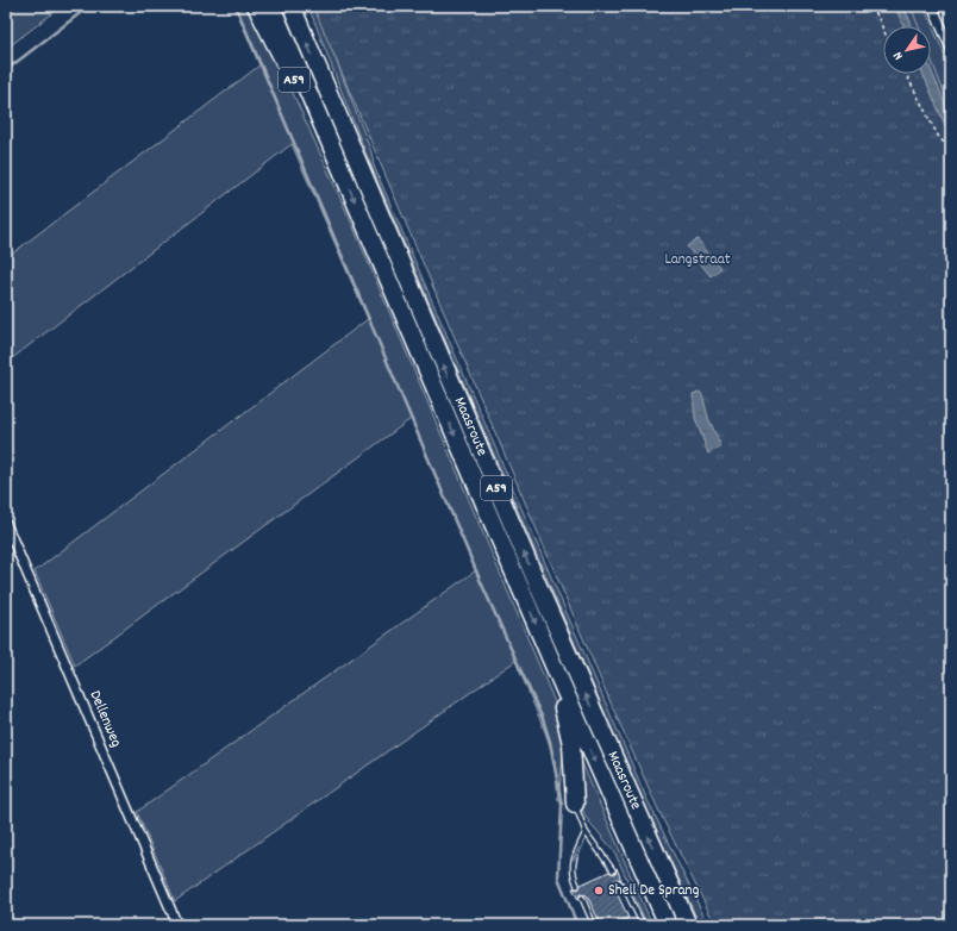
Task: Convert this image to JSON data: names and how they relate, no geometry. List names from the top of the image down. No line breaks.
{"streets":{"highway":["A59","Maasroute"],"street":["Dellenweg"]},"crossings":[["A59","Maasroute"]],"parks":["Langstraat"],"places":["Shell De Sprang"],"north":"bottom left"}
